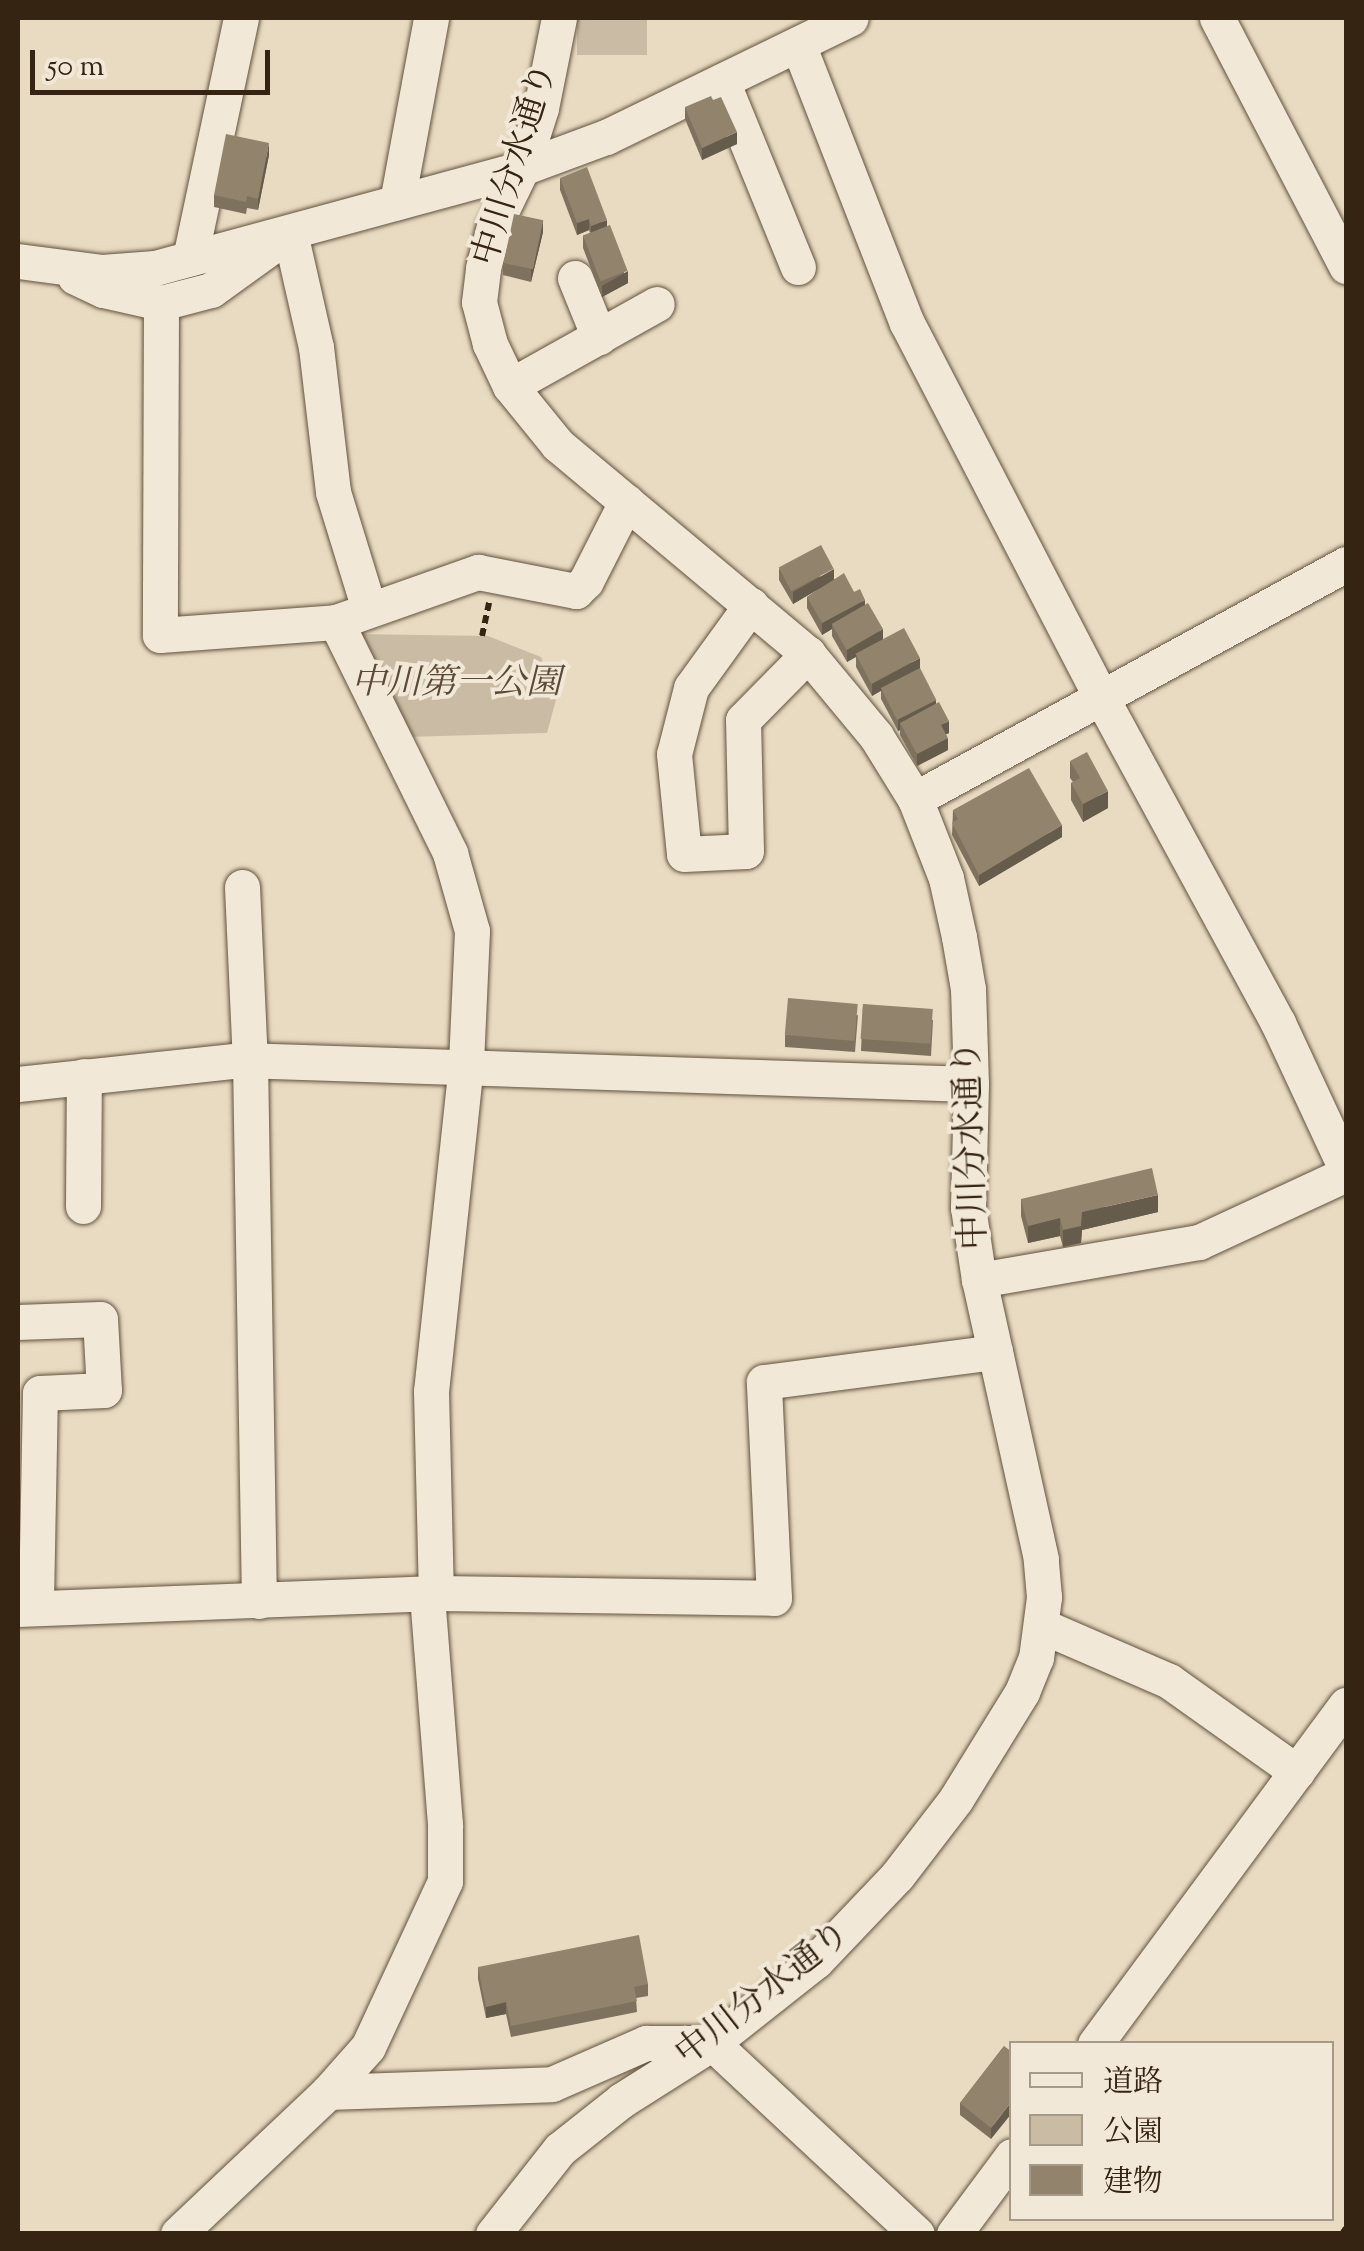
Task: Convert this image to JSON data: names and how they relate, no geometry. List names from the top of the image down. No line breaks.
{"streets":{"street":["中川分水通り"]},"parks":["中川第一公園"],"legend":["道路","公園","建物"],"scale_bar":"50 m"}
